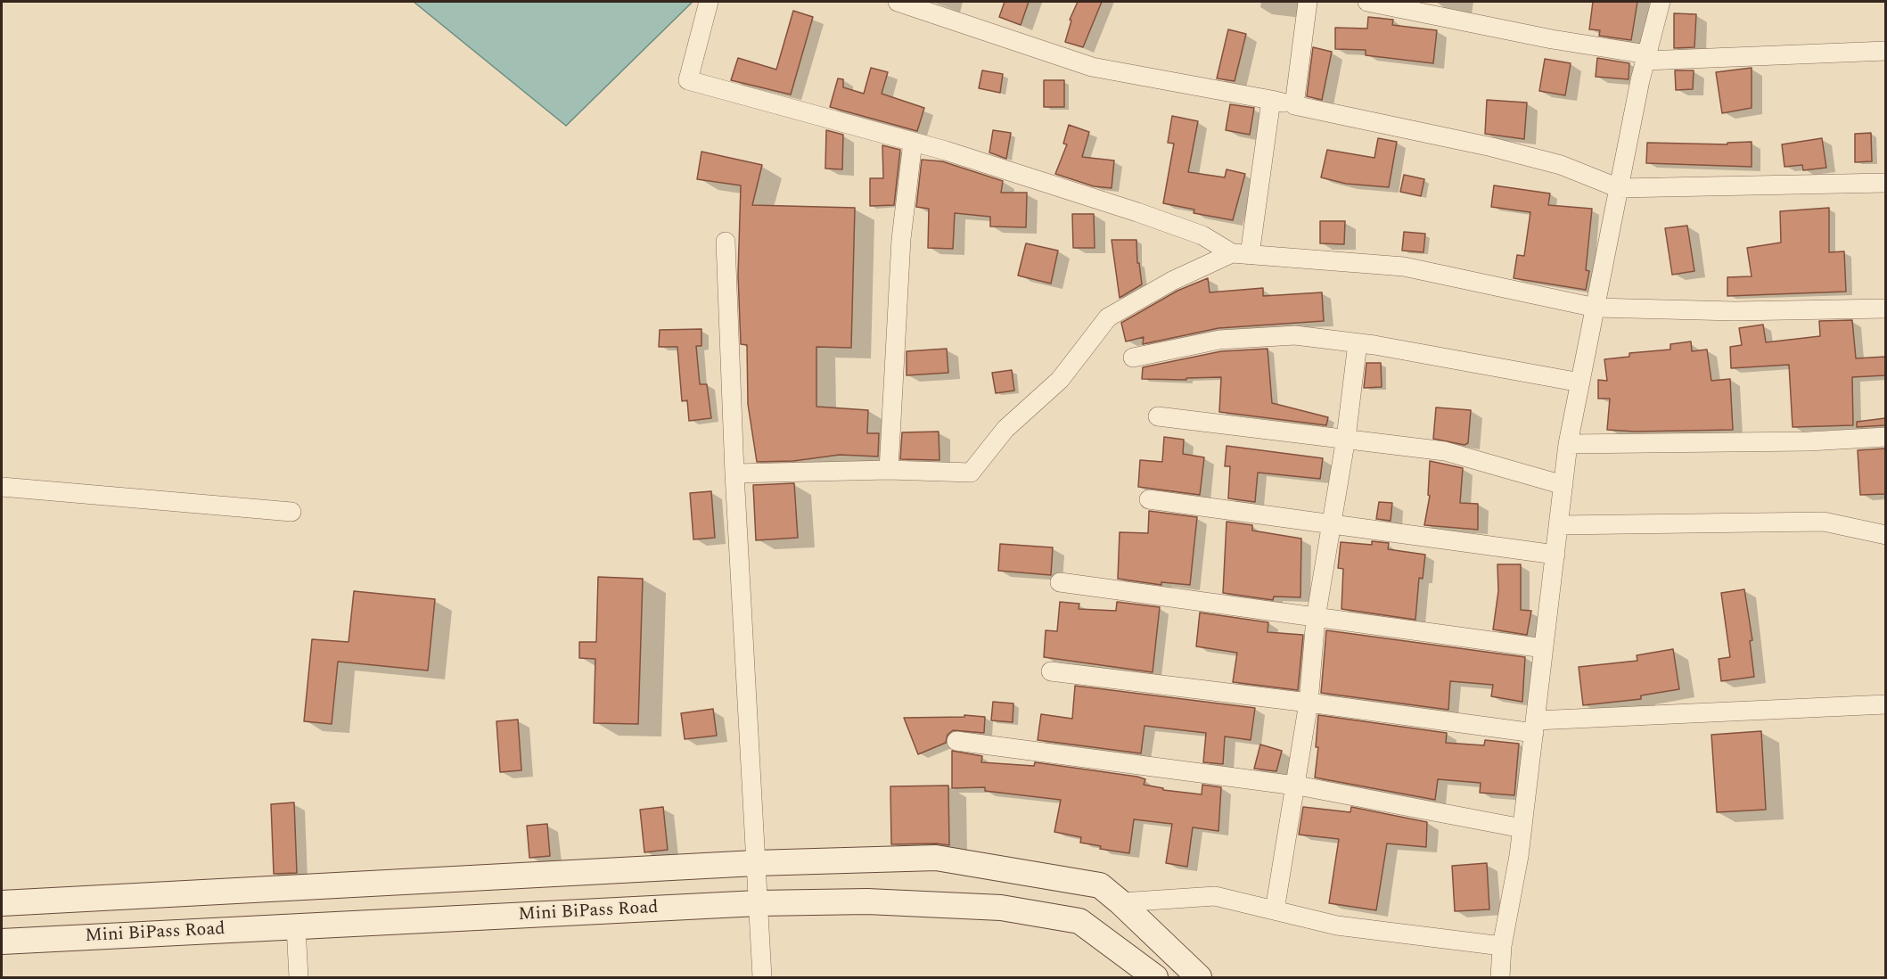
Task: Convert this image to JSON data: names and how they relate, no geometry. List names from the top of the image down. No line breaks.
{"streets":{"street":["Mini BiPass Road"]}}
